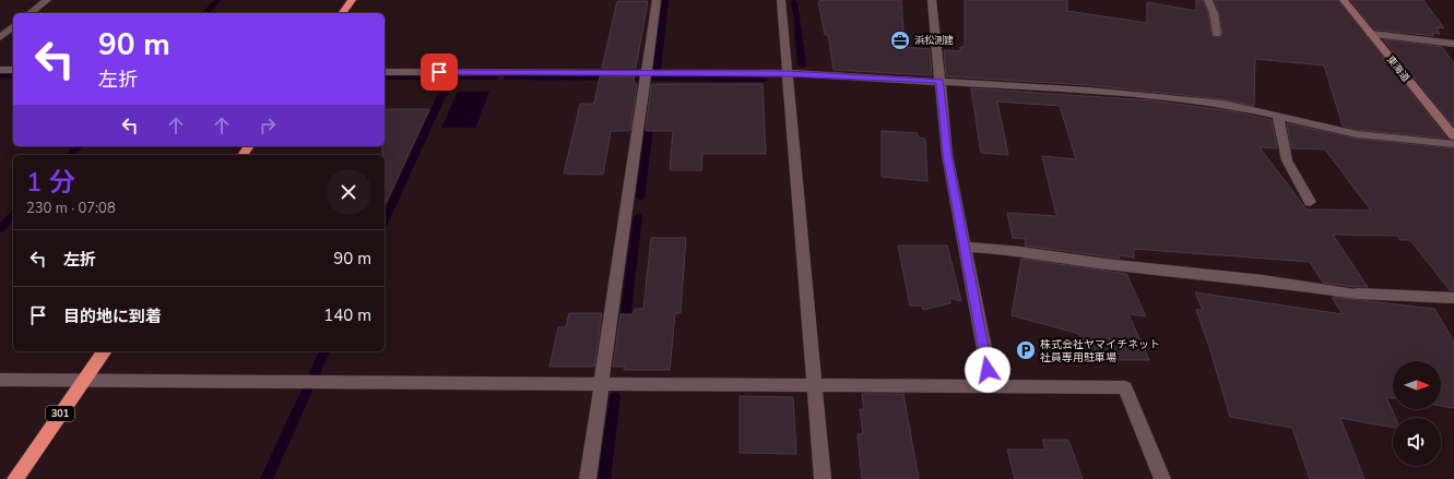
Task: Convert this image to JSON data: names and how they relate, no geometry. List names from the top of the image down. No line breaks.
{"streets":{"highway":["301"],"main road":["東海道"]},"places":{"office":["浜松測建"],"parking":["株式会社ヤマイチネット 社員専用駐車場"]},"north":"right","page":{"turn":["90 m","左折"],"heading":["1 分","230 m · 07:08"],"list":[{"name":"左折","value":"90 m"},{"name":"目的地に到着","value":"140 m"}]}}
